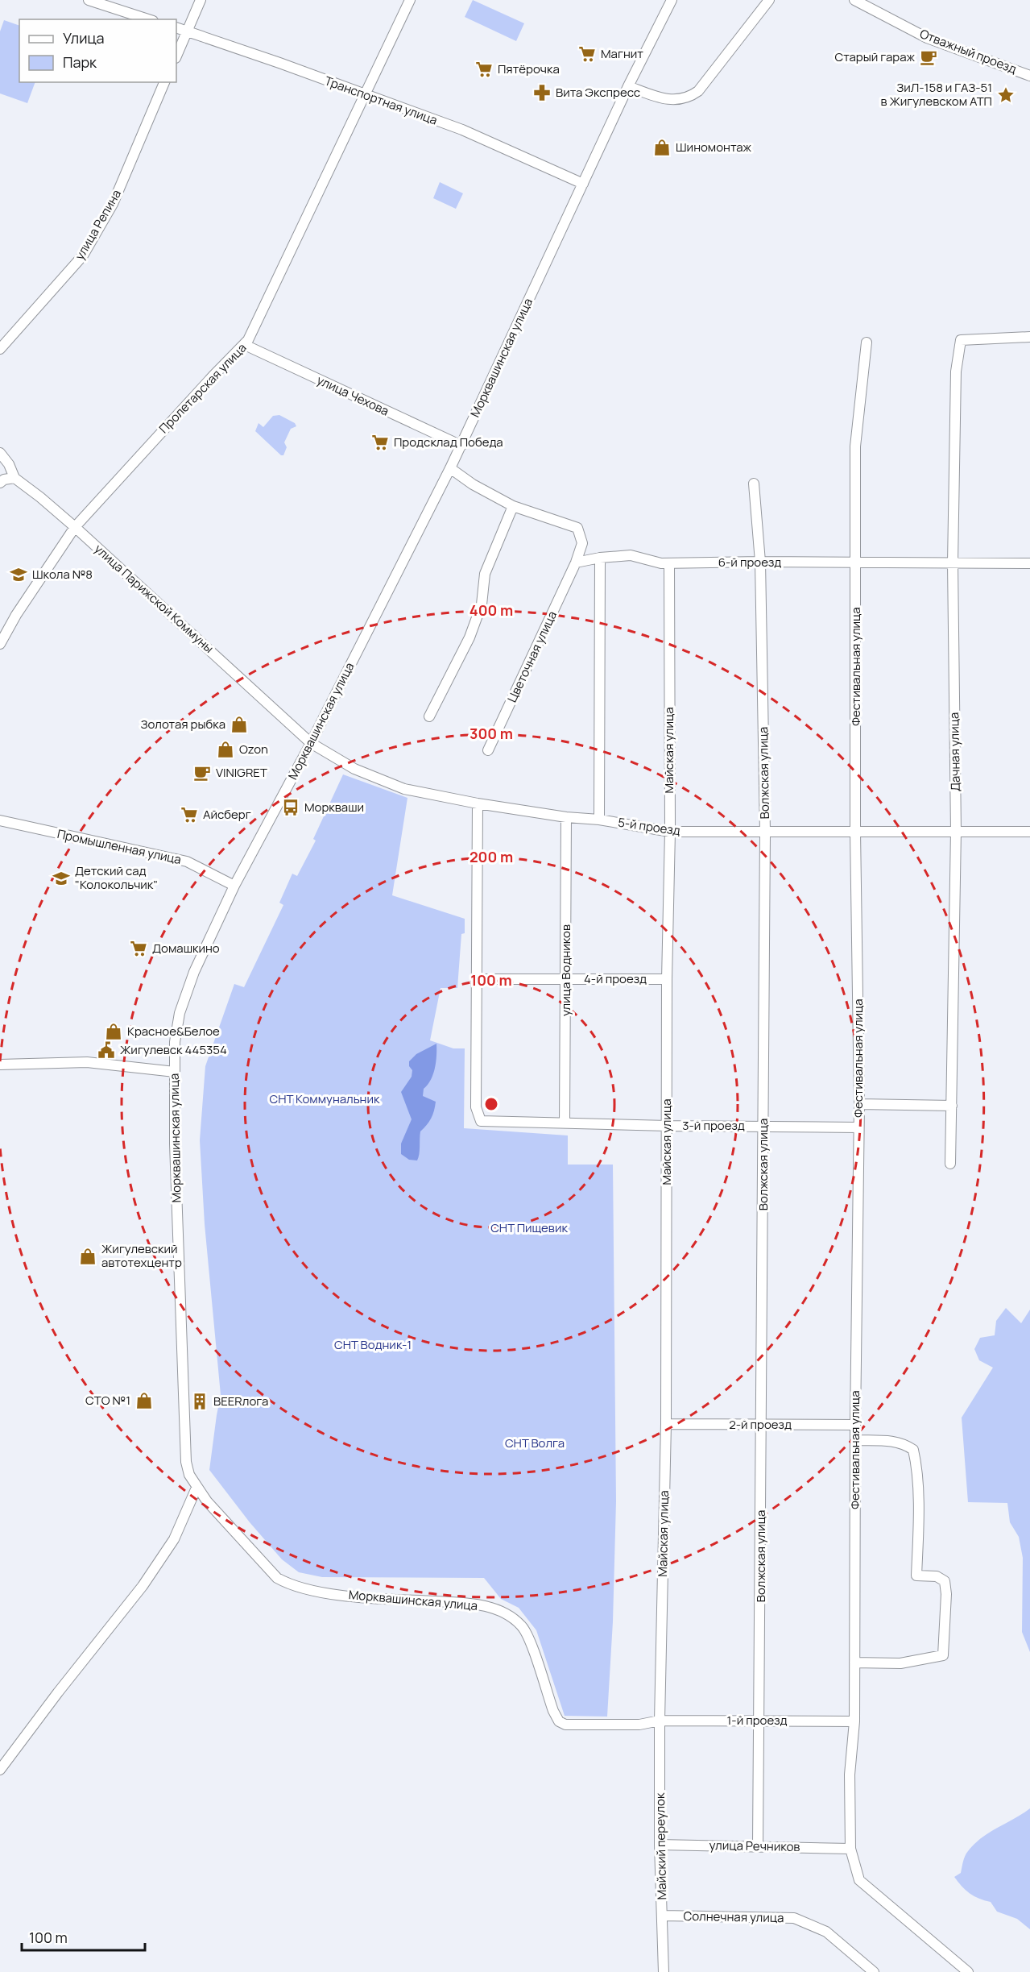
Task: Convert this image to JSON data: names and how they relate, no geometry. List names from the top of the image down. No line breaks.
{"streets":{"street":["Отважный проезд","Транспортная улица","улица Репина","Морквашинская улица","Пролетарская улица","улица Чехова","6-й проезд","улица Парижской Коммуны","Цветочная улица","Фестивальная улица","Майская улица","Дачная улица","Волжская улица","5-й проезд","Промышленная улица","улица Водников","4-й проезд","3-й проезд","2-й проезд","1-й проезд","Майский переулок","улица Речников","Солнечная улица"]},"crossings":[["Транспортная улица","Морквашинская улица"],["Транспортная улица","Пролетарская улица"],["Морквашинская улица","улица Чехова"],["Морквашинская улица","улица Парижской Коммуны"],["Морквашинская улица","Майская улица"],["Морквашинская улица","5-й проезд"],["Морквашинская улица","Промышленная улица"],["Морквашинская улица","1-й проезд"],["Морквашинская улица","Майский переулок"],["Пролетарская улица","улица Чехова"],["Пролетарская улица","улица Парижской Коммуны"],["6-й проезд","Цветочная улица"],["6-й проезд","Фестивальная улица"],["6-й проезд","Майская улица"],["6-й проезд","Дачная улица"],["6-й проезд","Волжская улица"],["улица Парижской Коммуны","5-й проезд"],["Фестивальная улица","5-й проезд"],["Фестивальная улица","3-й проезд"],["Фестивальная улица","2-й проезд"],["Фестивальная улица","1-й проезд"],["Фестивальная улица","улица Речников"],["Майская улица","5-й проезд"],["Майская улица","4-й проезд"],["Майская улица","3-й проезд"],["Майская улица","2-й проезд"],["Майская улица","1-й проезд"],["Майская улица","Майский переулок"],["Дачная улица","5-й проезд"],["Волжская улица","5-й проезд"],["Волжская улица","3-й проезд"],["Волжская улица","2-й проезд"],["Волжская улица","1-й проезд"],["Волжская улица","улица Речников"],["5-й проезд","улица Водников"],["улица Водников","4-й проезд"],["улица Водников","3-й проезд"],["4-й проезд","3-й проезд"],["1-й проезд","Майский переулок"],["Майский переулок","улица Речников"],["Майский переулок","Солнечная улица"]],"parks":["СНТ Коммунальник","СНТ Пищевик","СНТ Водник-1","СНТ Волга"],"places":{"supermarket":["Магнит","Пятёрочка","Продсклад Победа","Айсберг","Домашкино"],"cafe":["Старый гараж","VINIGRET"],"pharmacy":["Вита Экспресс"],"place":["ЗиЛ-158 и ГАЗ-51 в Жигулевском АТП"],"shop":["Шиномонтаж","Золотая рыбка","Ozon","Красное&Белое","Жигулевский автотехцентр","СТО №1"],"school or university":["Школа №8","Детский сад \"Колокольчик\""],"bus stop":["Моркваши"],"public building":["Жигулевск 445354"],"building":["BEERлога"]},"legend":["Улица","Парк"],"scale_bar":"100 m","rings":["400 m","300 m","200 m","100 m"]}
